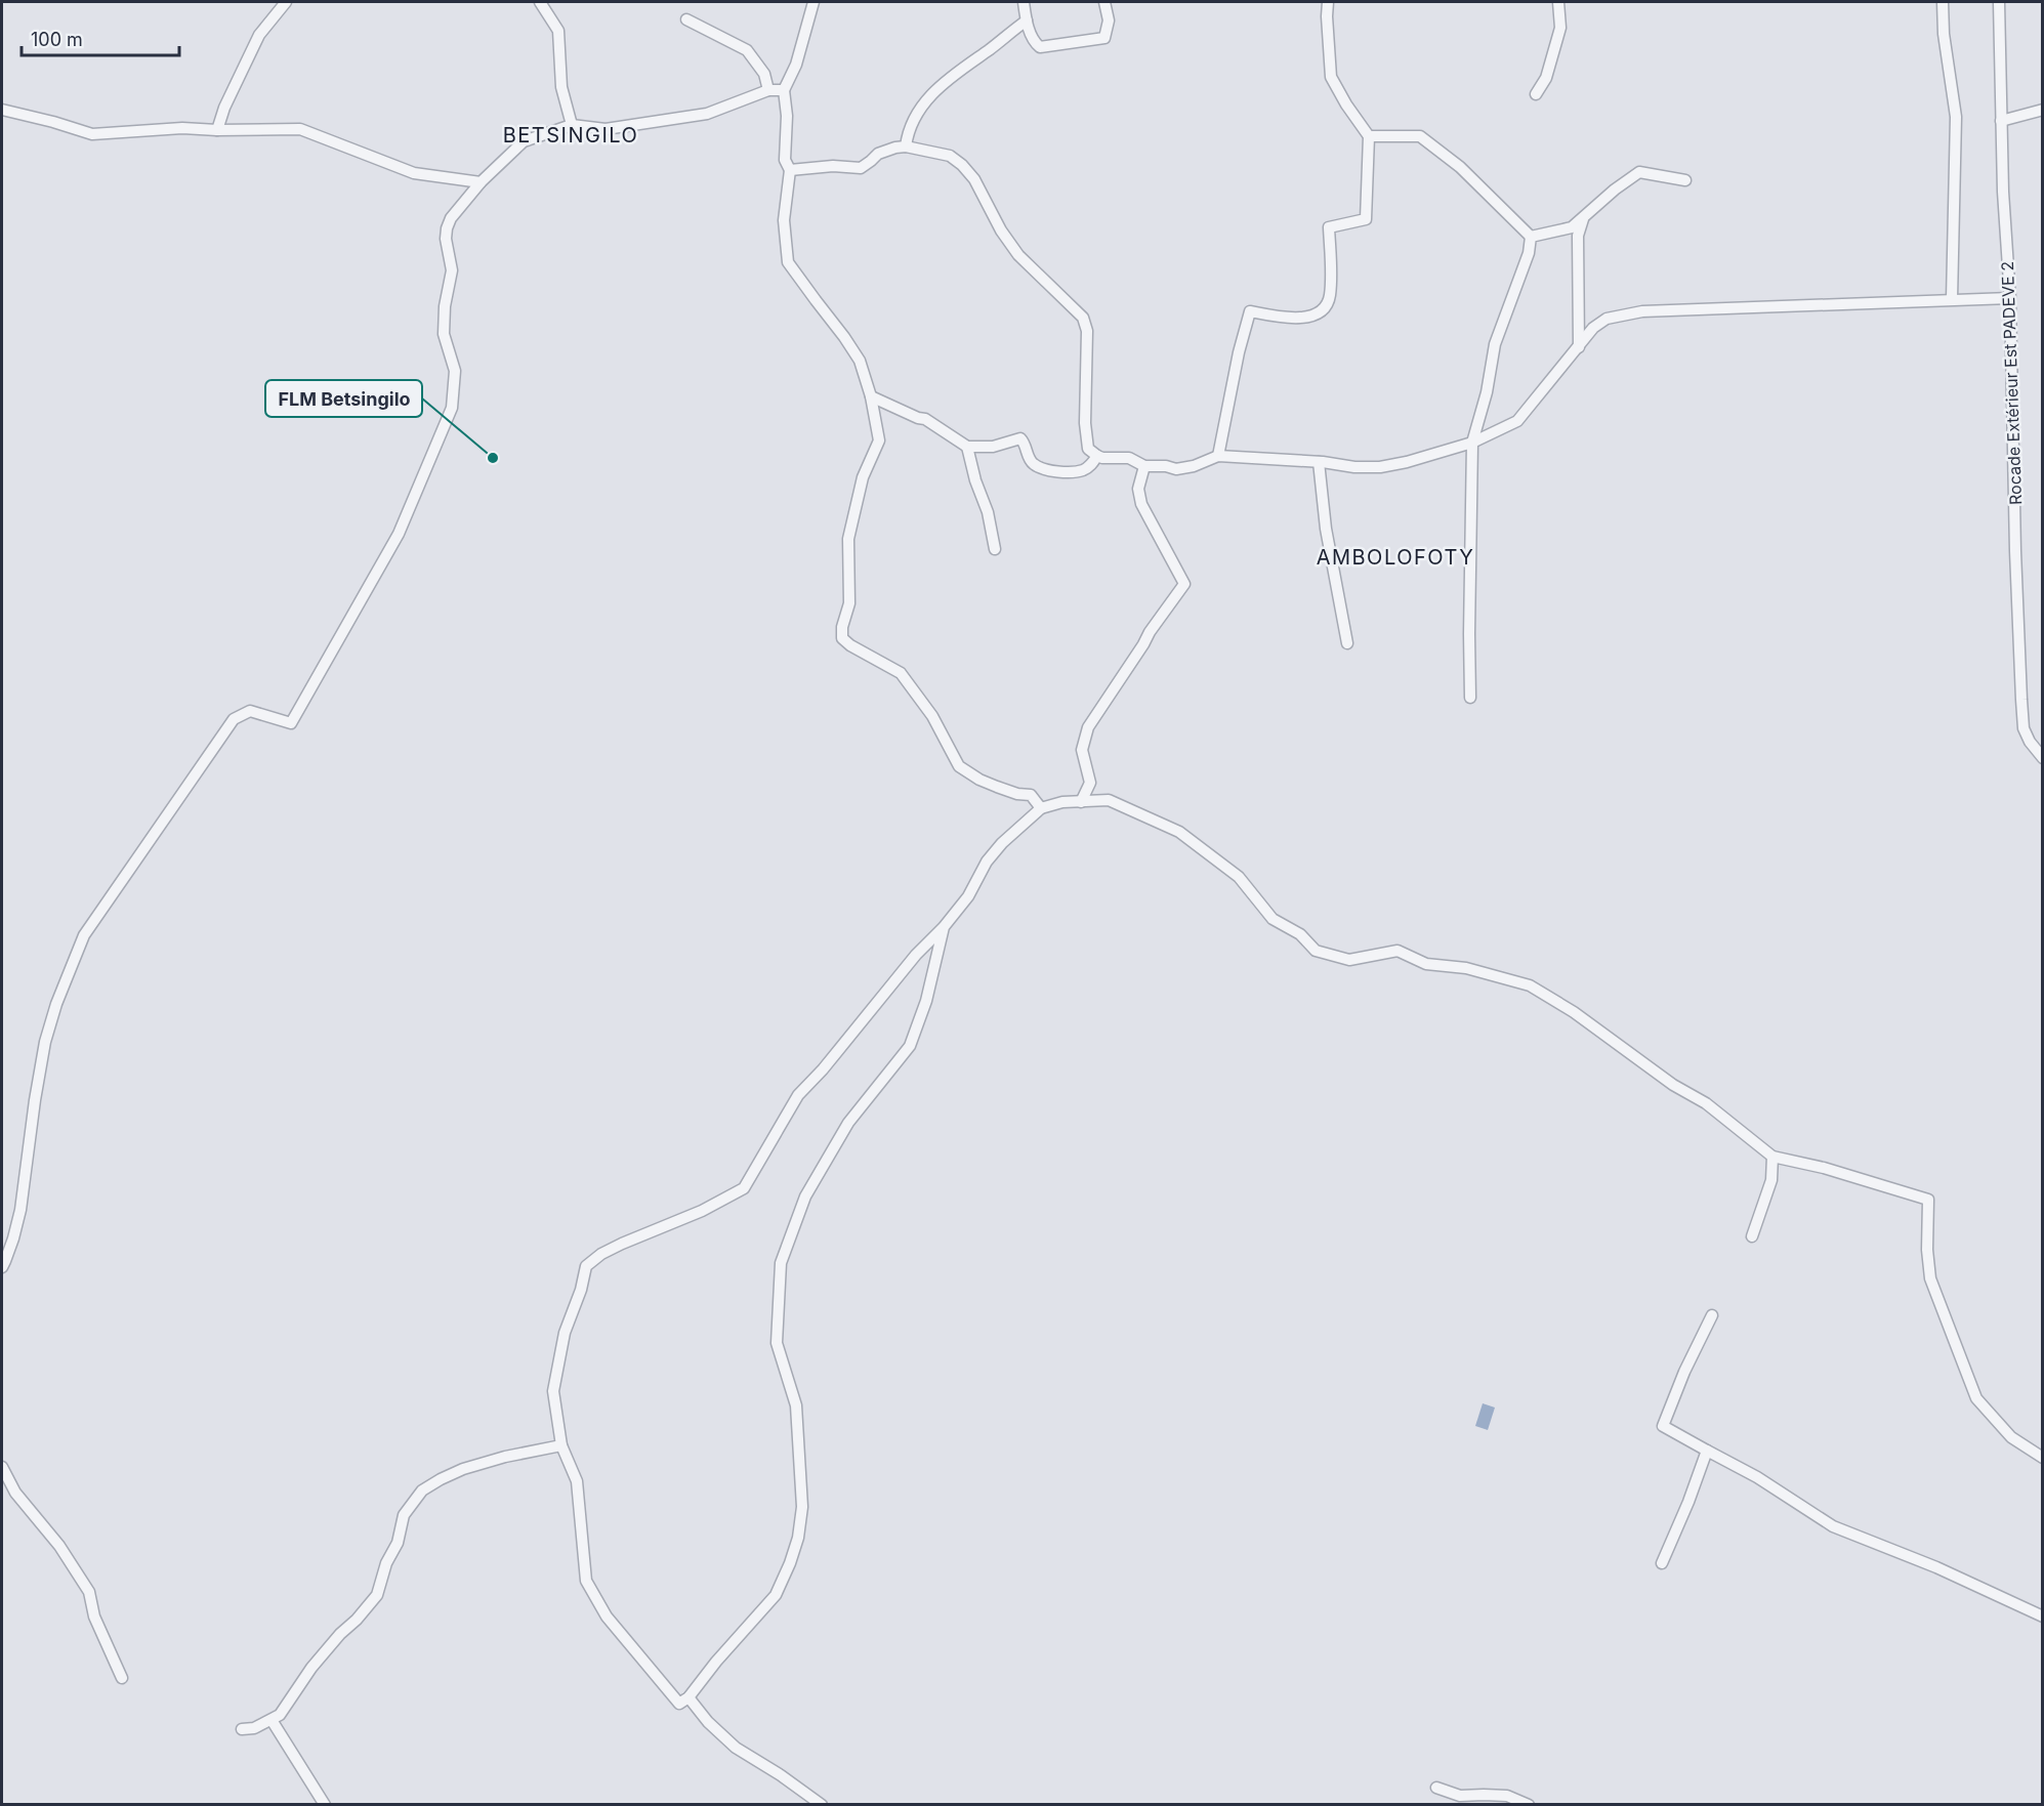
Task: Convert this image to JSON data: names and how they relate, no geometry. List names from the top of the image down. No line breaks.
{"streets":{"street":["Rocade Extérieur Est PADEVE 2"]},"districts":["BETSINGILO","AMBOLOFOTY"],"places":["FLM Betsingilo"],"scale_bar":"100 m"}
